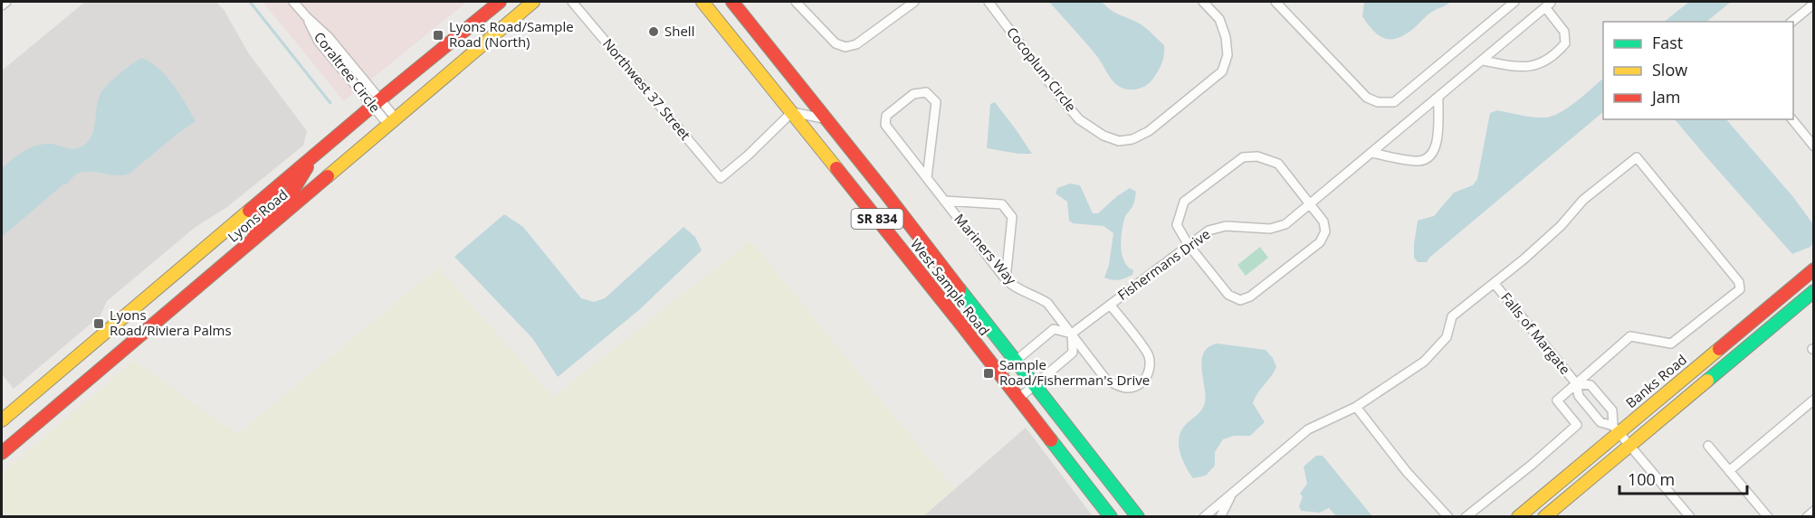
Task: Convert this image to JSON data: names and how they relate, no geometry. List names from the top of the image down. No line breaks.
{"streets":{"main road":["Lyons Road","SR 834","West Sample Road","Banks Road"],"street":["Cocoplum Circle","Coraltree Circle","Northwest 37 Street","Mariners Way","Fishermans Drive","Falls of Margate"]},"crossings":[["Coraltree Circle","Lyons Road"],["Northwest 37 Street","West Sample Road"],["Mariners Way","Fishermans Drive"],["Falls of Margate","Banks Road"]],"places":{"other":["Shell"],"transit":["Lyons Road/Sample Road (North)","Lyons Road/Riviera Palms","Sample Road/Fisherman's Drive"]},"legend":["Fast","Slow","Jam"],"scale_bar":"100 m"}
